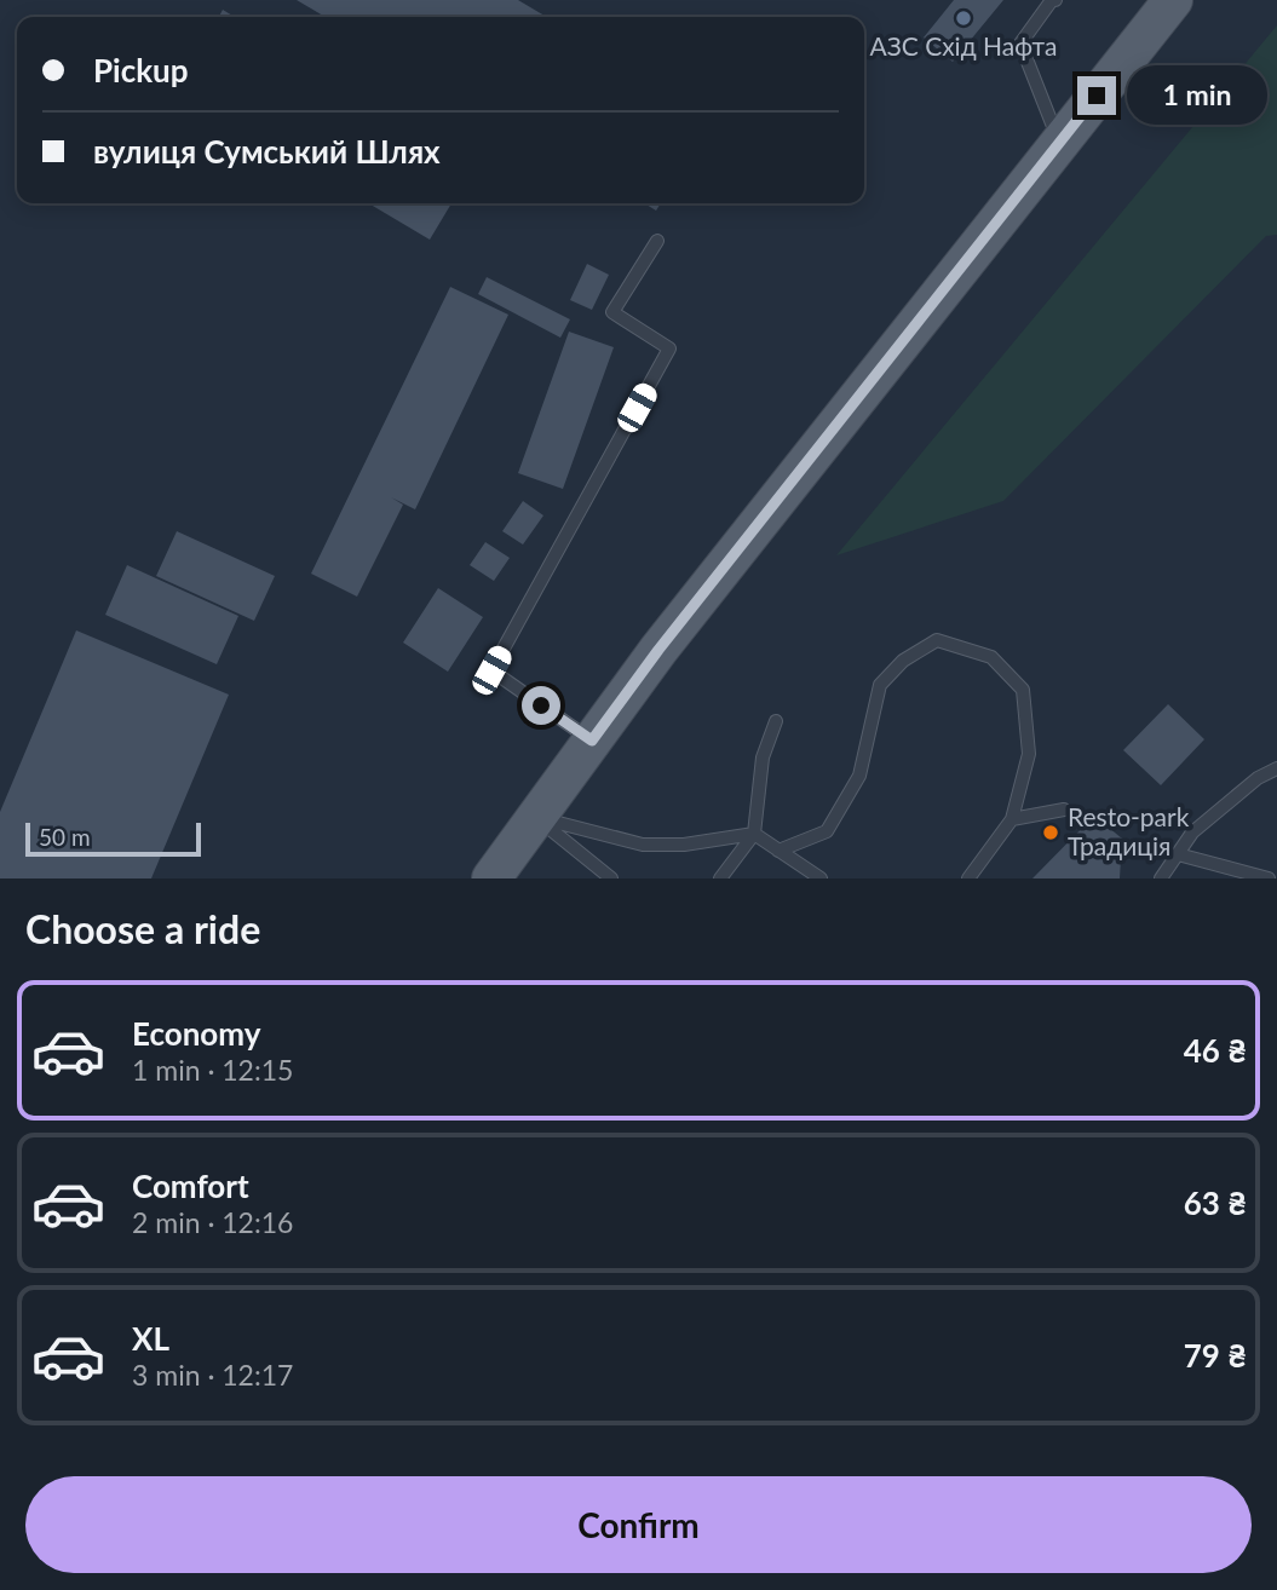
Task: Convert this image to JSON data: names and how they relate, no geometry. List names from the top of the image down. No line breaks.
{"places":["АЗС Схід Нафта","Resto-park Традиція"],"scale_bar":"50 m","page":{"banner":["Pickup","вулиця Сумський Шлях"],"bubble":"1 min","scale":"50 m","heading":"Choose a ride","list":[{"name":"Economy","note":"1 min · 12:15","value":"46 ₴"},{"name":"Comfort","note":"2 min · 12:16","value":"63 ₴"},{"name":"XL","note":"3 min · 12:17","value":"79 ₴"}],"buttons":"Confirm"}}
